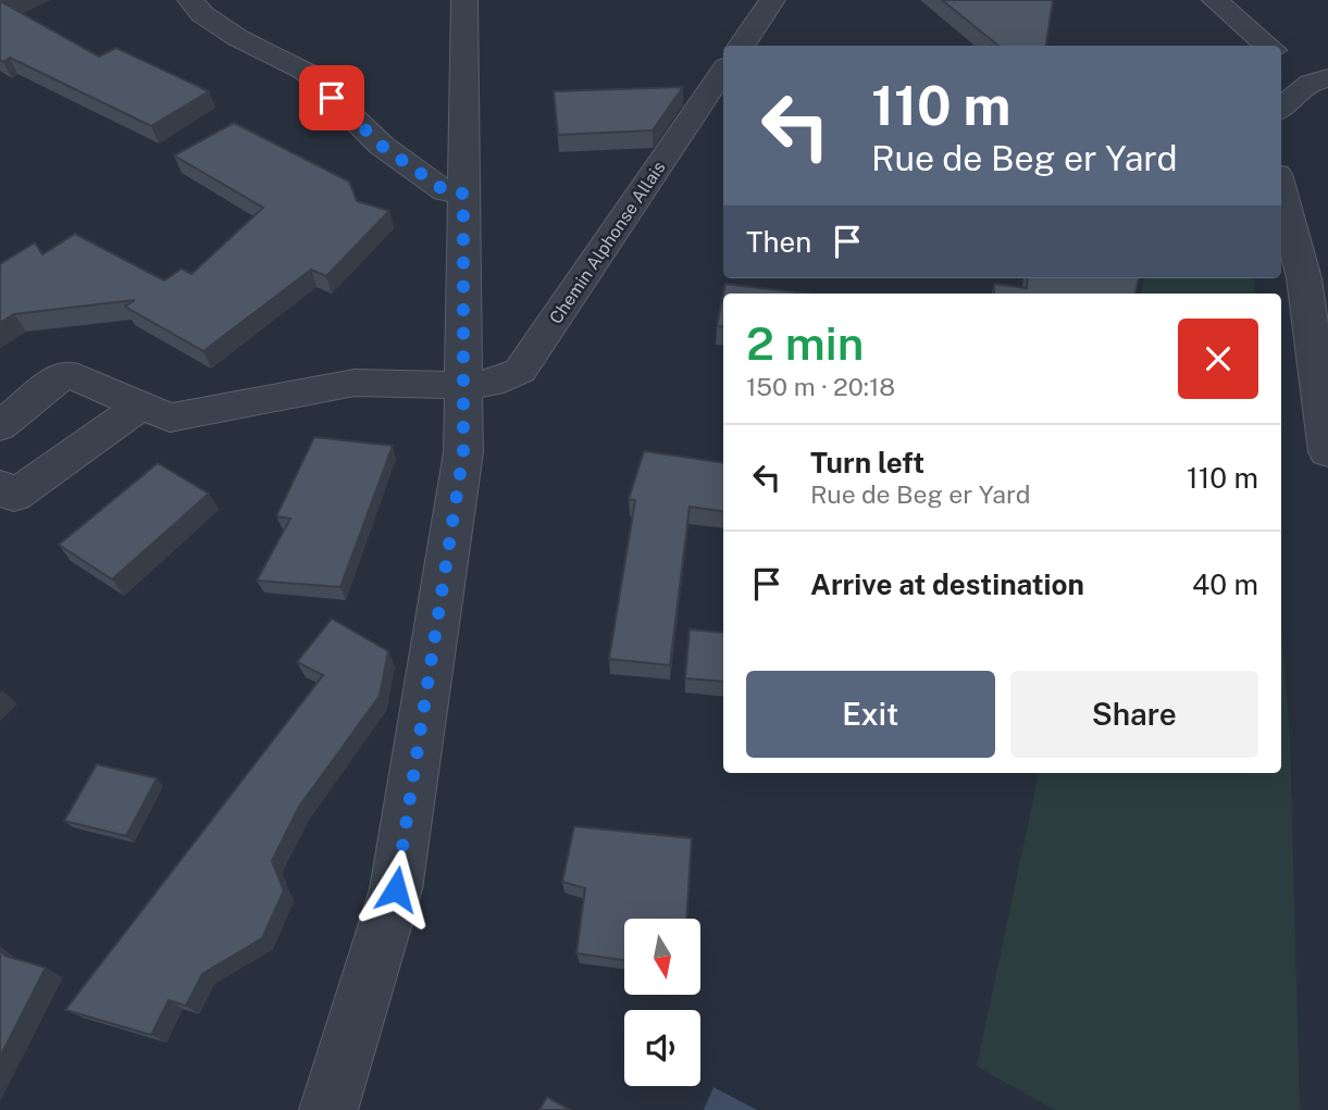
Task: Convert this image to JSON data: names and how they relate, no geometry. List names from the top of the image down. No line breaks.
{"streets":{"street":["Chemin Alphonse Allais"]},"north":"bottom","page":{"turn":["110 m","Rue de Beg er Yard"],"then":"Then","heading":["2 min","150 m · 20:18"],"list":[{"name":"Turn left","note":"Rue de Beg er Yard","value":"110 m"},{"name":"Arrive at destination","value":"40 m"}],"buttons":["Exit","Share"]}}
